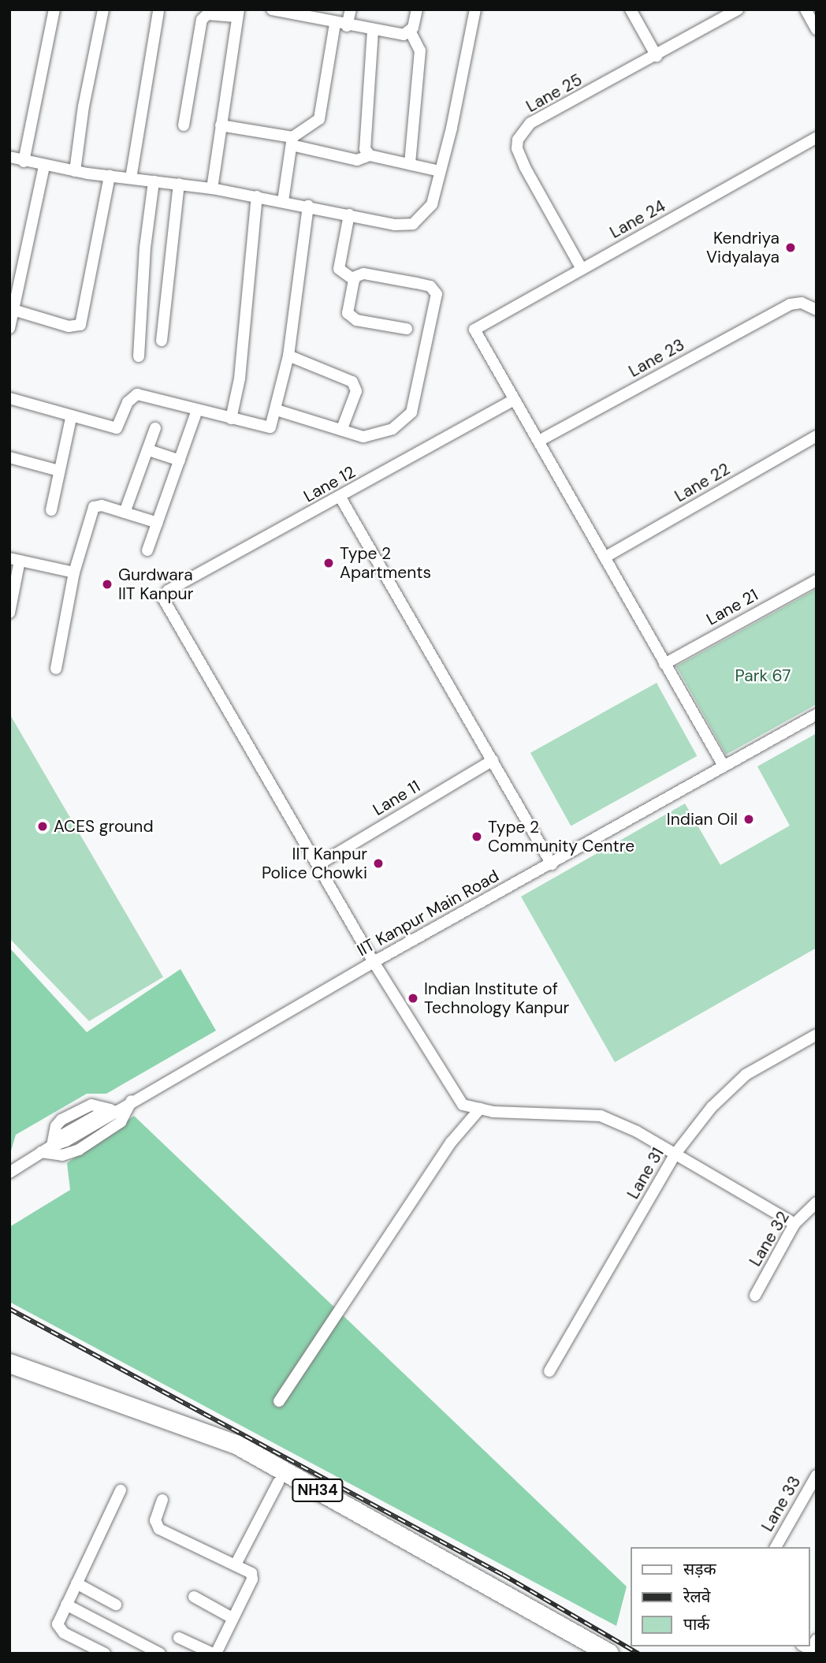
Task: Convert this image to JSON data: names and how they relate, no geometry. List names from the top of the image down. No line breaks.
{"streets":{"highway":["NH34"],"street":["Lane 25","Lane 24","Lane 23","Lane 22","Lane 12","Lane 21","Lane 11","IIT Kanpur Main Road","Lane 31","Lane 32","Lane 33"]},"crossings":[["Lane 25","Lane 24"],["Lane 24","Lane 12"],["Lane 12","Lane 11"]],"parks":["Park 67"],"places":["Kendriya Vidyalaya","Type 2 Apartments","Gurdwara IIT Kanpur","Indian Oil","ACES ground","Type 2 Community Centre","IIT Kanpur Police Chowki","Indian Institute of Technology Kanpur"],"legend":["सड़क","रेलवे","पार्क"]}
